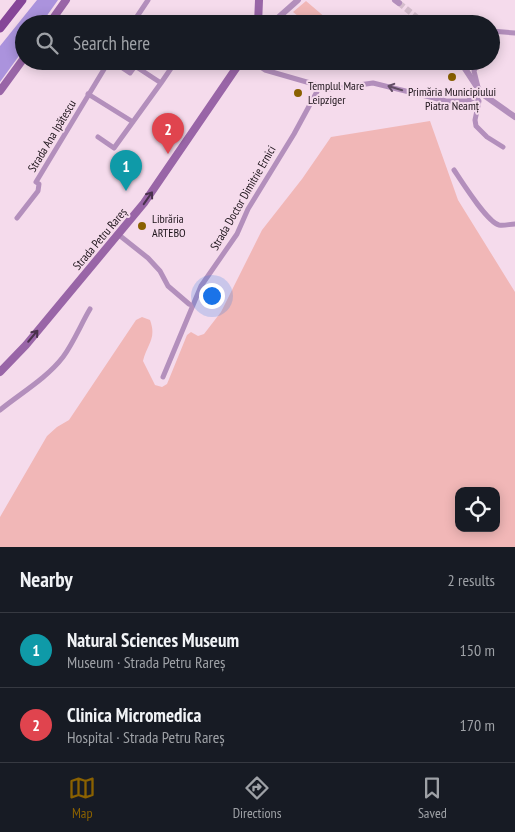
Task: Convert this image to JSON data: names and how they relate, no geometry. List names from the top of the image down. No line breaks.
{"streets":{"main road":["Strada Petru Rareș"],"street":["Strada Ana Ipătescu","Strada Doctor Dimitrie Ernici"]},"one_way":["Strada Petru Rareș"],"places":["Primăria Municipiului Piatra Neamț","Templul Mare Leipziger","Librăria ARTEBO"],"page":{"search":"Search here","pins":["2","1"],"heading":["Nearby","2 results"],"list":[{"mark":"1","name":"Natural Sciences Museum","note":"Museum · Strada Petru Rareș","value":"150 m"},{"mark":"2","name":"Clinica Micromedica","note":"Hospital · Strada Petru Rareș","value":"170 m"}],"nav":["Map","Directions","Saved"]}}
